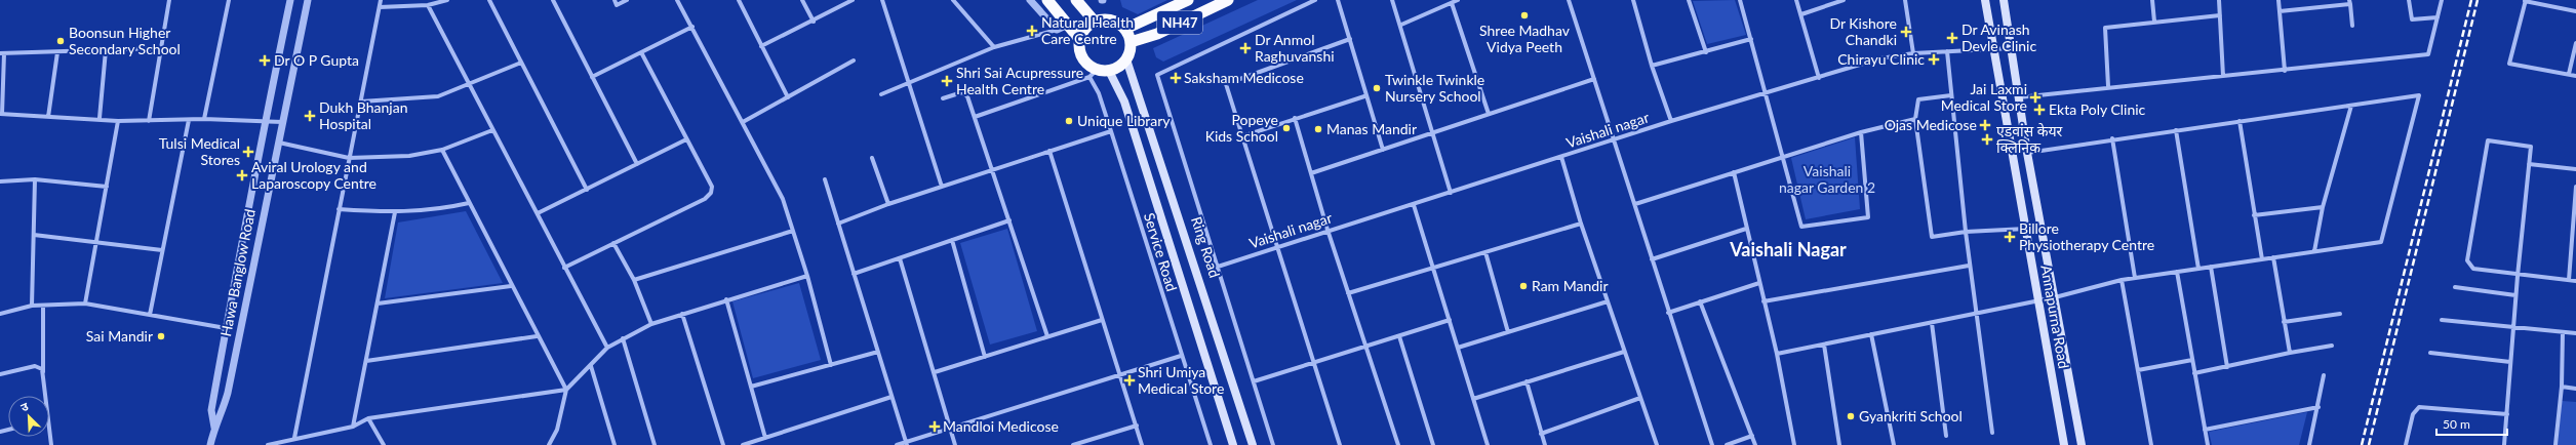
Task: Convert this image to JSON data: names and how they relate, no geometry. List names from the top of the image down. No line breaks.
{"streets":{"highway":["NH47"],"main road":["Ring Road","Annapurna Road"],"street":["Vaishali nagar","Service Road","Hawa Banglow Road"]},"crossings":[["NH47","Ring Road"],["NH47","Service Road"],["Vaishali nagar","Annapurna Road"],["Ring Road","Service Road"]],"districts":["Vaishali Nagar"],"parks":["Vaishali nagar Garden 2"],"places":{"other":["Shree Madhav Vidya Peeth","Boonsun Higher Secondary School","Twinkle Twinkle Nursery School","Unique Library","Popeye Kids School","Manas Mandir","Ram Mandir","Sai Mandir","Gyankriti School"],"health":["Natural Health Care Centre","Dr Kishore Chandki","Dr Avinash Devle Clinic","Dr Anmol Raghuvanshi","Chirayu Clinic","Dr O P Gupta","Saksham Medicose","Shri Sai Acupressure Health Centre","Jai Laxmi Medical Store","Ekta Poly Clinic","Dukh Bhanjan Hospital","Ojas Medicose","एडवांस केयर क्लिनिक","Tulsi Medical Stores","Aviral Urology and Laparoscopy Centre","Billore Physiotherapy Centre","Shri Umiya Medical Store","Mandloi Medicose"]},"scale_bar":"50 m","north":"top left"}
